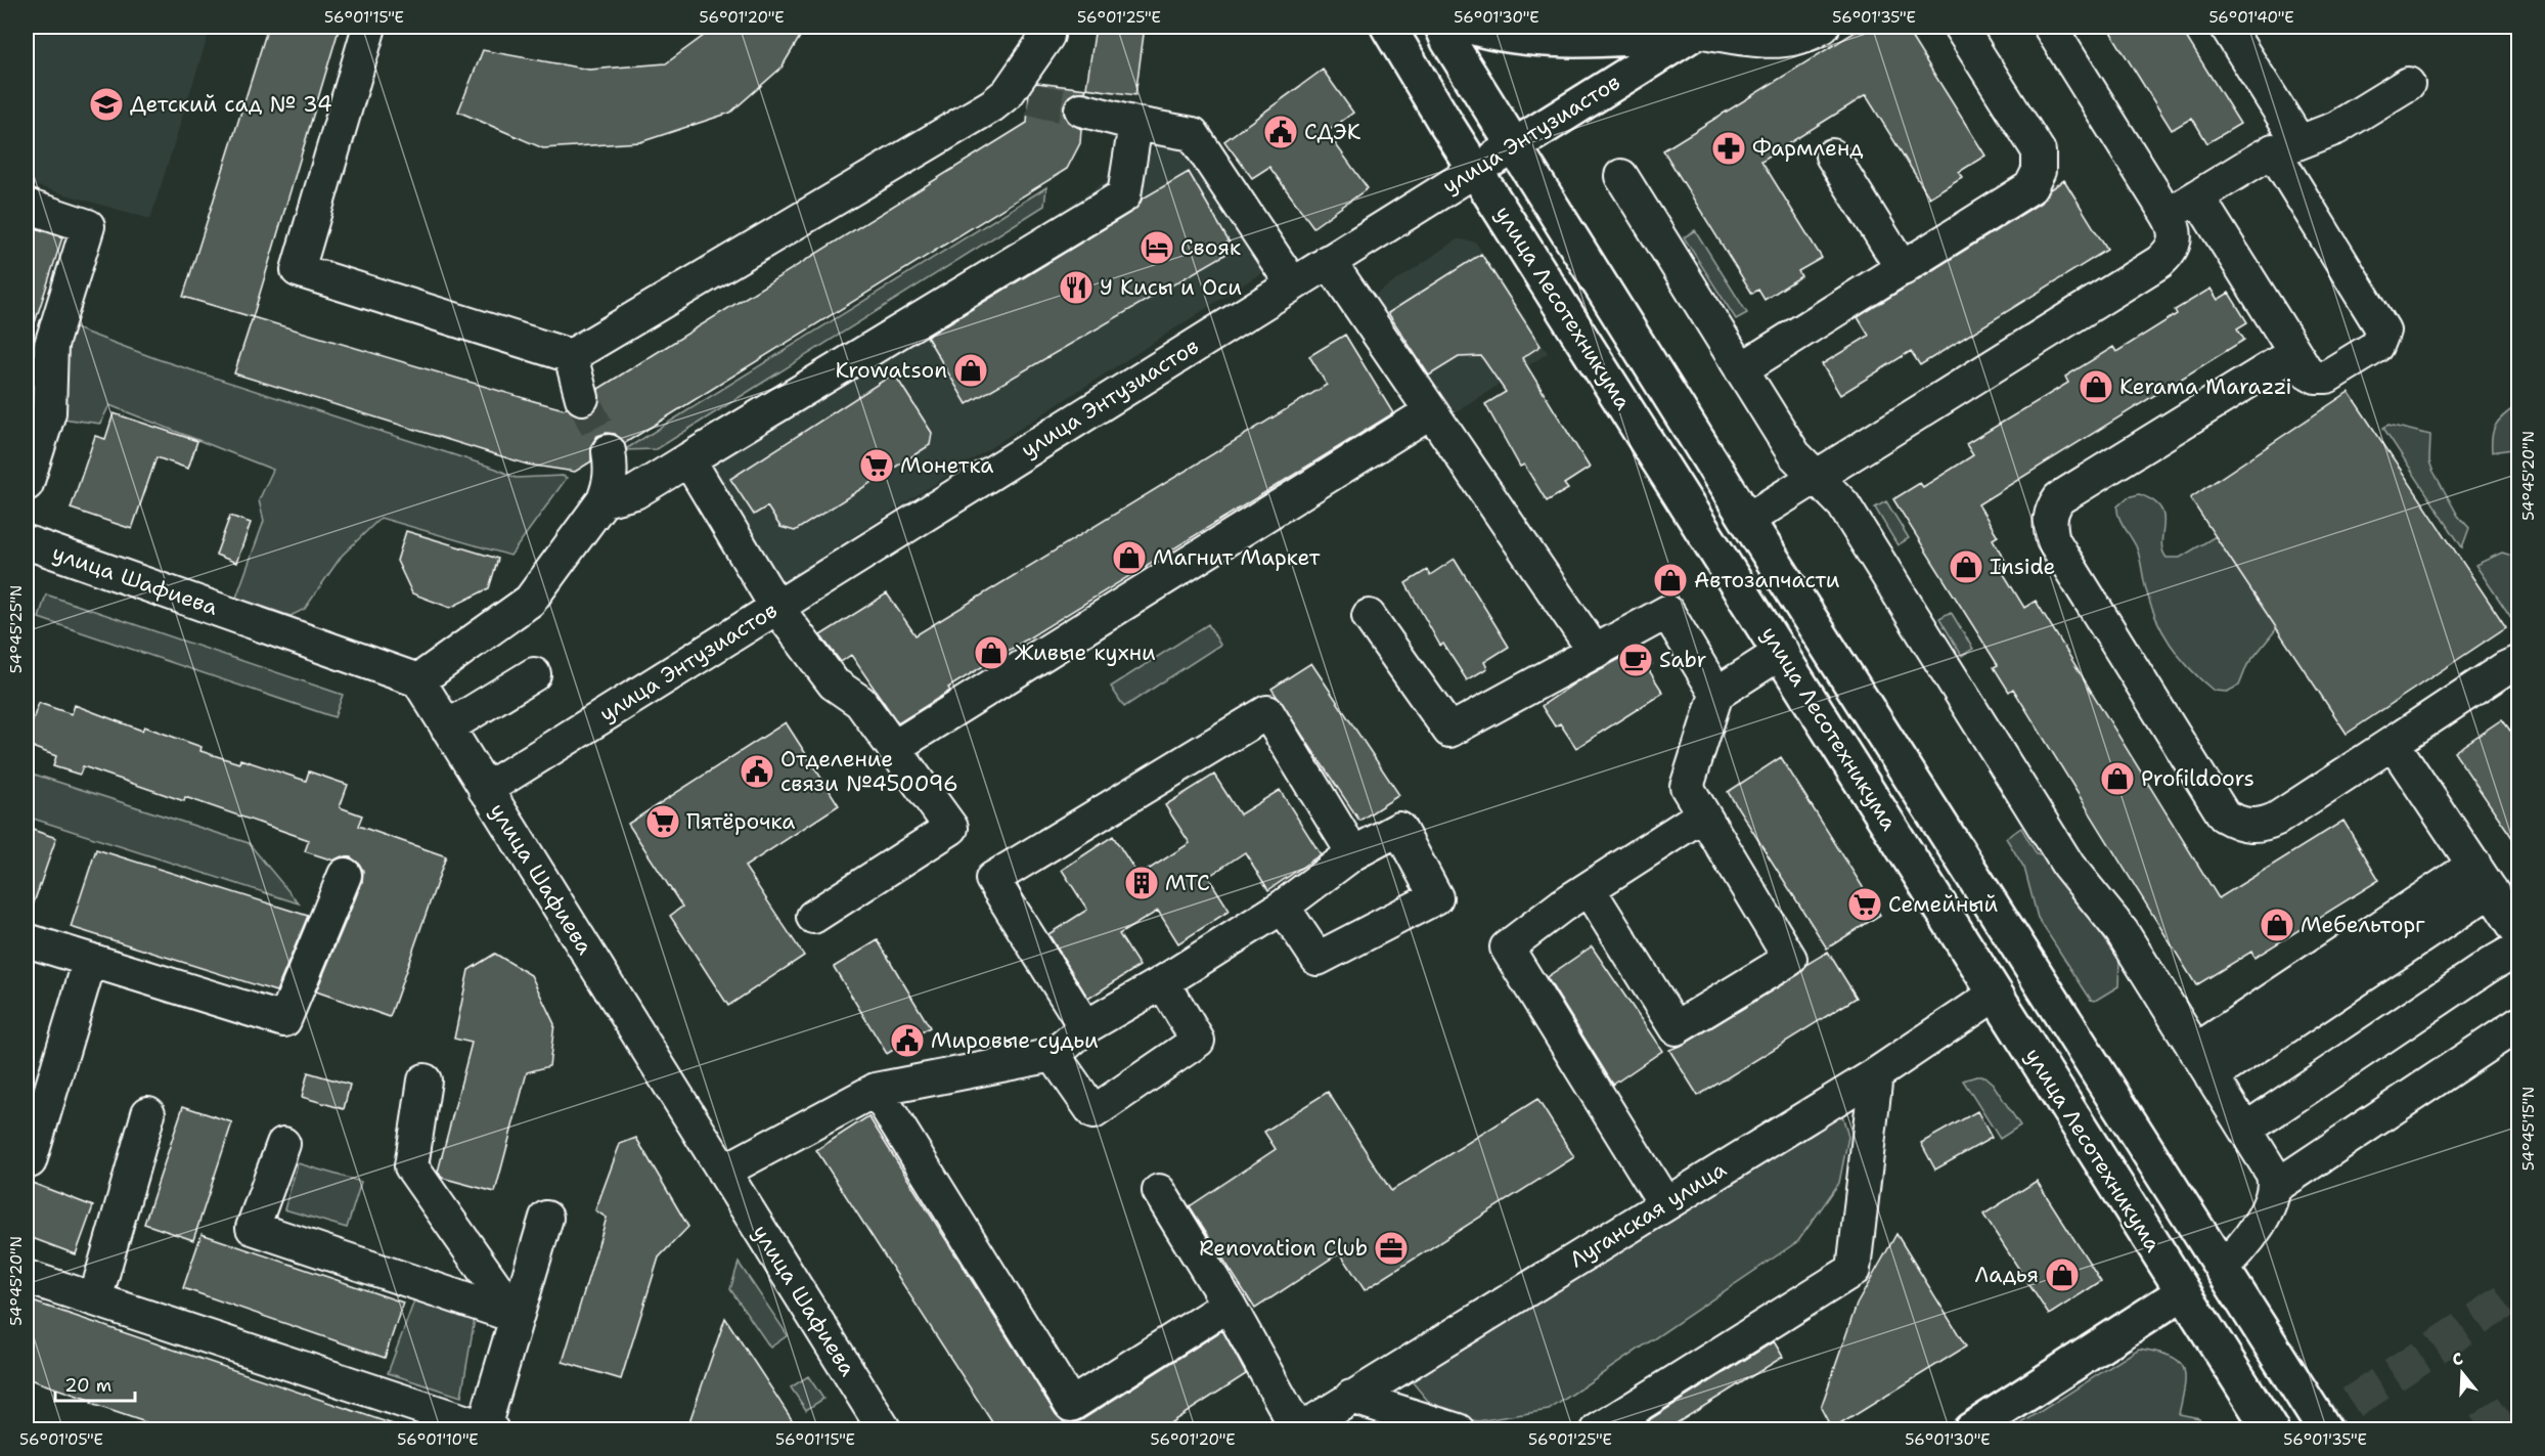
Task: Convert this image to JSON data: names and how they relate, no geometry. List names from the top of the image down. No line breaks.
{"streets":{"main road":["улица Энтузиастов","улица Лесотехникума"],"street":["улица Шафиева","Луганская улица"]},"crossings":[["улица Энтузиастов","улица Лесотехникума"],["улица Энтузиастов","улица Шафиева"],["улица Лесотехникума","Луганская улица"]],"places":{"school or university":["Детский сад № 34"],"public building":["СДЭК","Отделение связи №450096","Мировые судьи"],"pharmacy":["Фармленд"],"hotel":["Свояк"],"restaurant":["У Кисы и Оси"],"shop":["Krowatson","Kerama Marazzi","Магнит Маркет","Inside","Автозапчасти","Живые кухни","Profildoors","Мебельторг","Ладья"],"supermarket":["Монетка","Пятёрочка","Семейный"],"cafe":["Sabr"],"building":["МТС"],"office":["Renovation Club"]},"scale_bar":"20 m","north":"top","coordinates":["56°01'15\"E","56°01'20\"E","56°01'25\"E","56°01'30\"E","56°01'35\"E","56°01'40\"E","54°45'20\"N","54°45'25\"N","54°45'15\"N","56°01'05\"E","56°01'10\"E"]}
